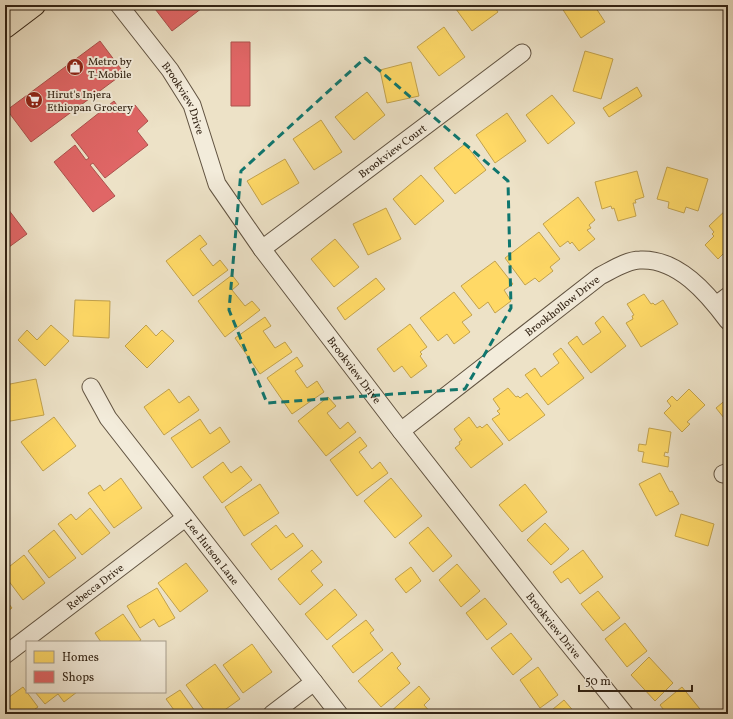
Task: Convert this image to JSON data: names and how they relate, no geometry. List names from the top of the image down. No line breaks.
{"streets":{"street":["Brookview Drive","Brookview Court","Brookhollow Drive","Lee Hutson Lane","Rebecca Drive"]},"crossings":[["Brookview Drive","Brookview Court"],["Brookview Drive","Brookhollow Drive"],["Lee Hutson Lane","Rebecca Drive"]],"places":{"shop":["Metro by T-Mobile"],"supermarket":["Hirut's Injera Ethiopan Grocery"]},"legend":["Homes","Shops"],"scale_bar":"50 m"}
